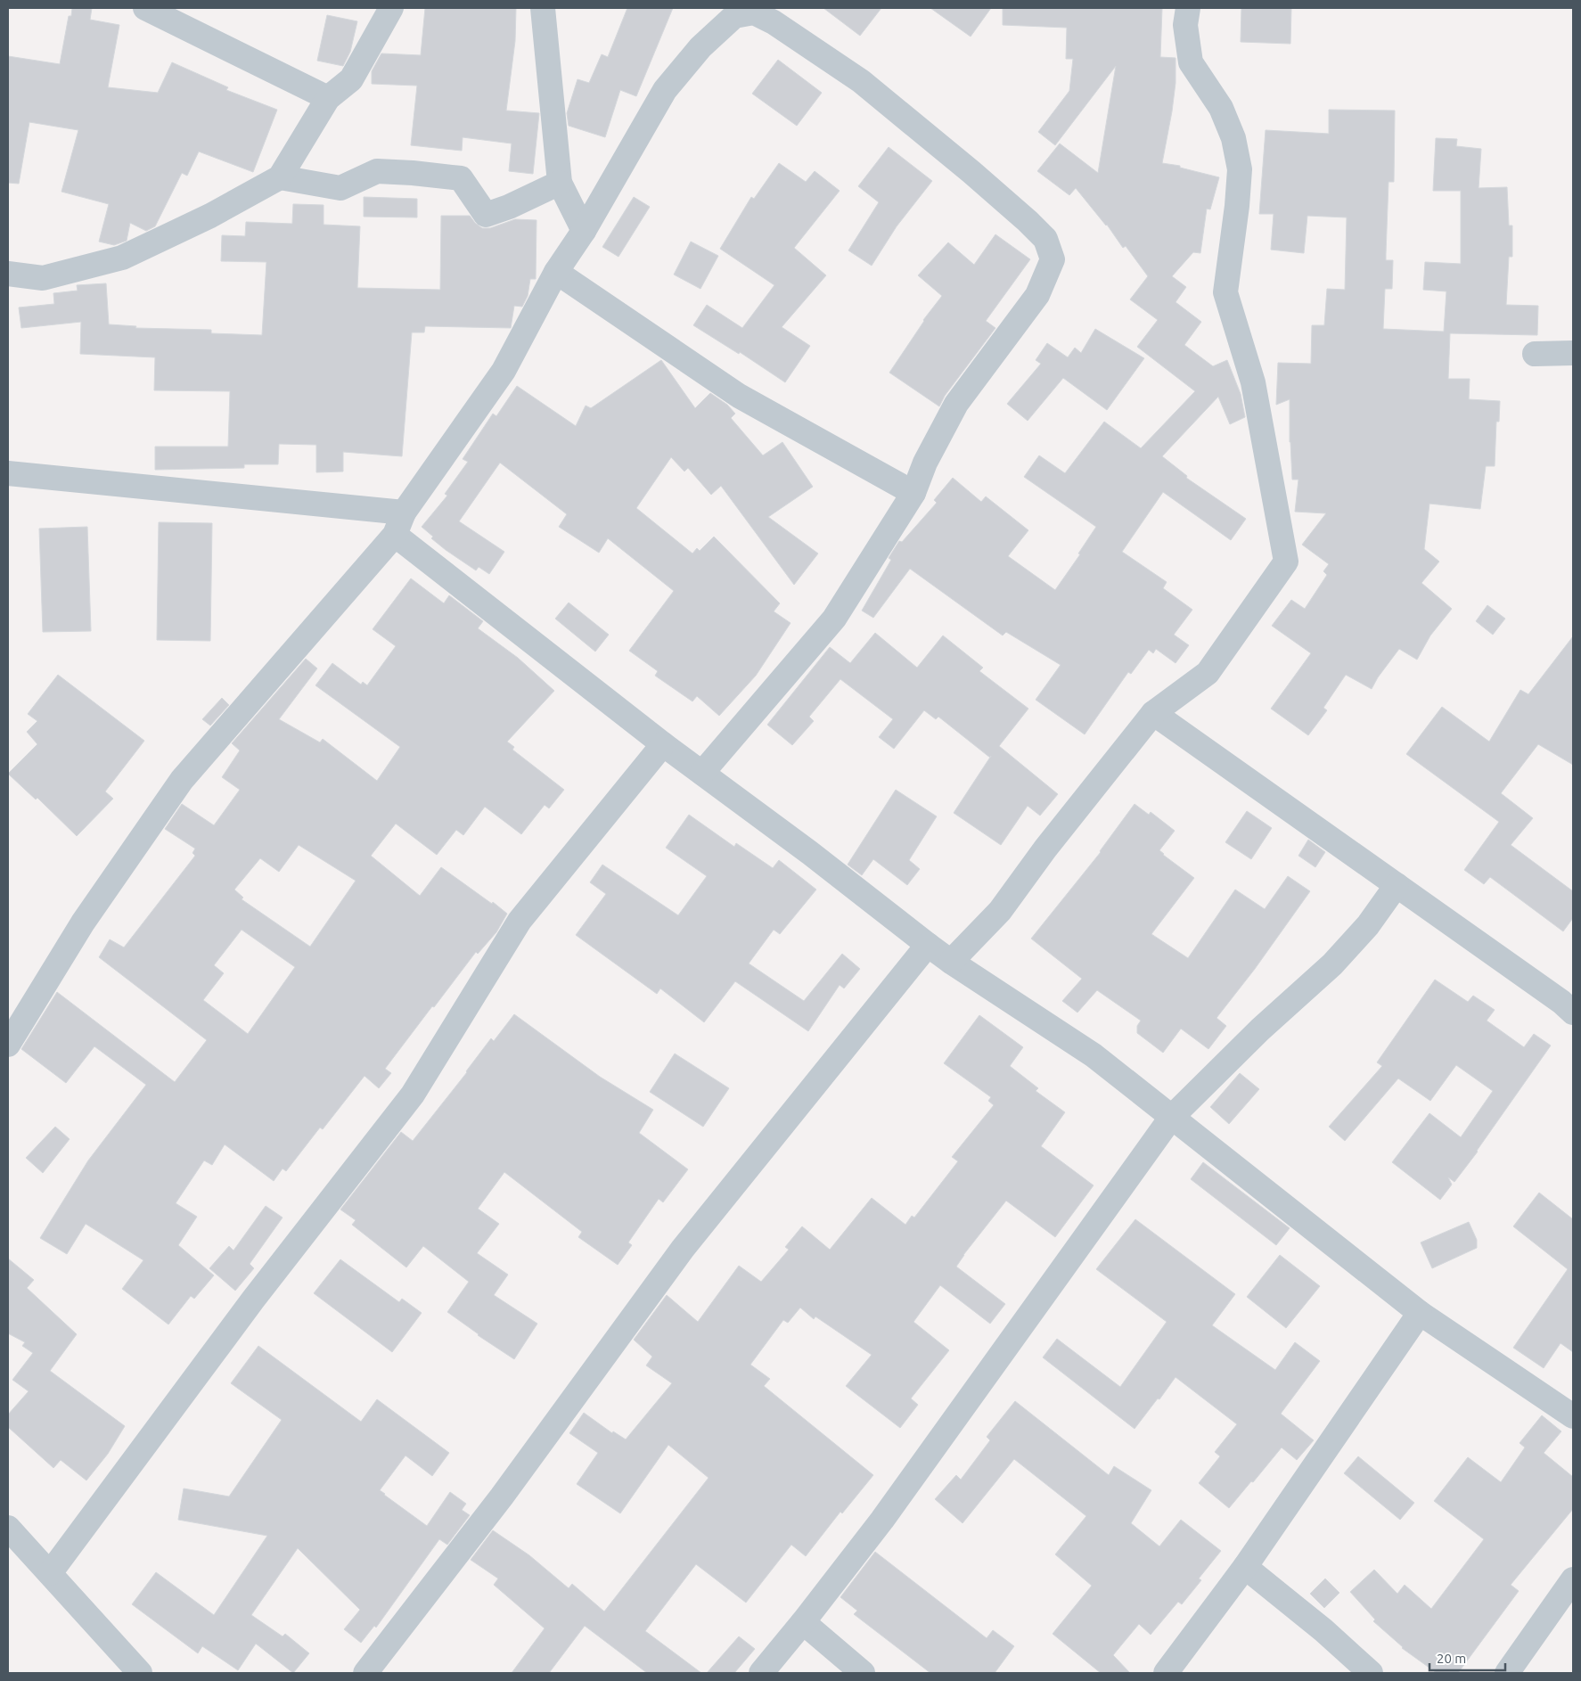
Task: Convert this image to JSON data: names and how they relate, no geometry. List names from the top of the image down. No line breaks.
{"scale_bar":"20 m"}
